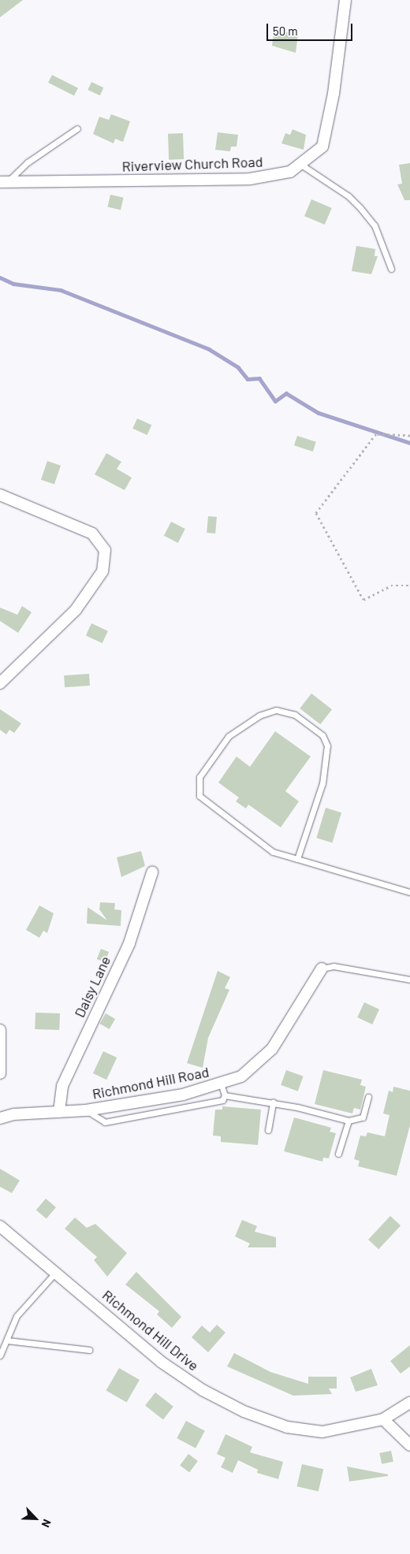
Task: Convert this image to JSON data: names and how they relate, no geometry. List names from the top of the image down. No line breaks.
{"streets":{"street":["Riverview Church Road","Daisy Lane","Richmond Hill Road","Richmond Hill Drive"]},"crossings":[["Daisy Lane","Richmond Hill Road"]],"scale_bar":"50 m","north":"bottom right"}
